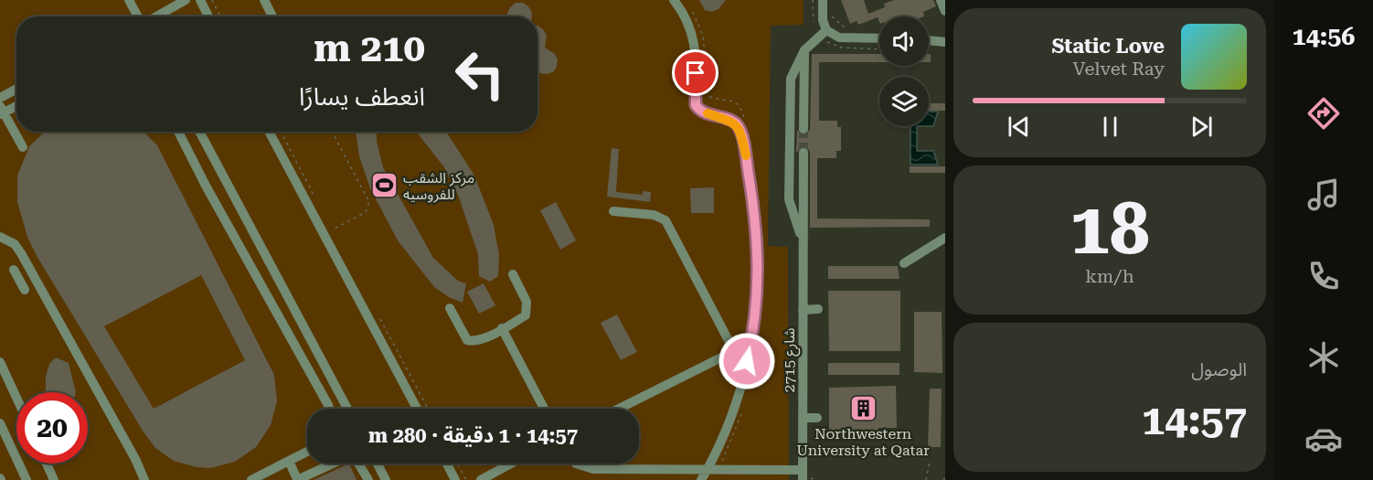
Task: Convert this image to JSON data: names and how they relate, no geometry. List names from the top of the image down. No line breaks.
{"streets":{"street":["شارع 2715"]},"places":{"sports":["مركز الشقب للفروسيه"],"building":["Northwestern University at Qatar"]},"page":{"tabs":"14:56","turn":["210 m","انعطف يسارًا"],"song":["Static Love","Velvet Ray"],"tile":[["18","km/h"],["الوصول","14:57"]],"limit":"20","trip":"14:57 · 1 دقيقة · 280 m"}}
